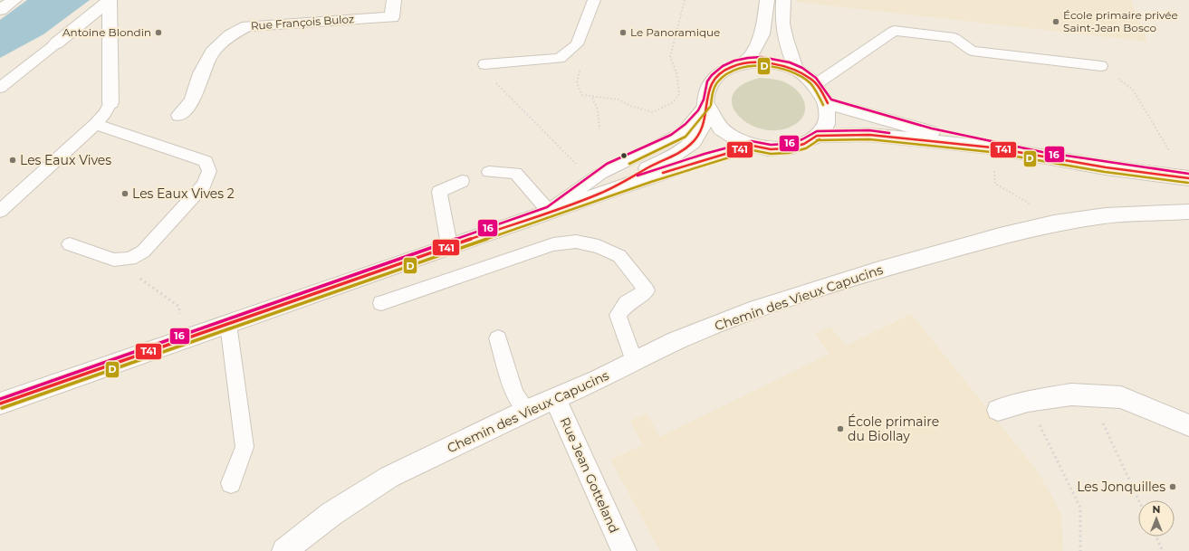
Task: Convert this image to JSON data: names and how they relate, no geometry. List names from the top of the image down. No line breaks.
{"streets":{"main road":["Rue François Buloz","Chemin des Vieux Capucins","Rue Jean Gotteland"]},"crossings":[["Chemin des Vieux Capucins","Rue Jean Gotteland"]],"places":["École primaire privée Saint-Jean Bosco","Antoine Blondin","Le Panoramique","Les Eaux Vives","Les Eaux Vives 2","École primaire du Biollay","Les Jonquilles"],"lines":["transit line 16","transit line T41","transit line D"],"north":"top"}
